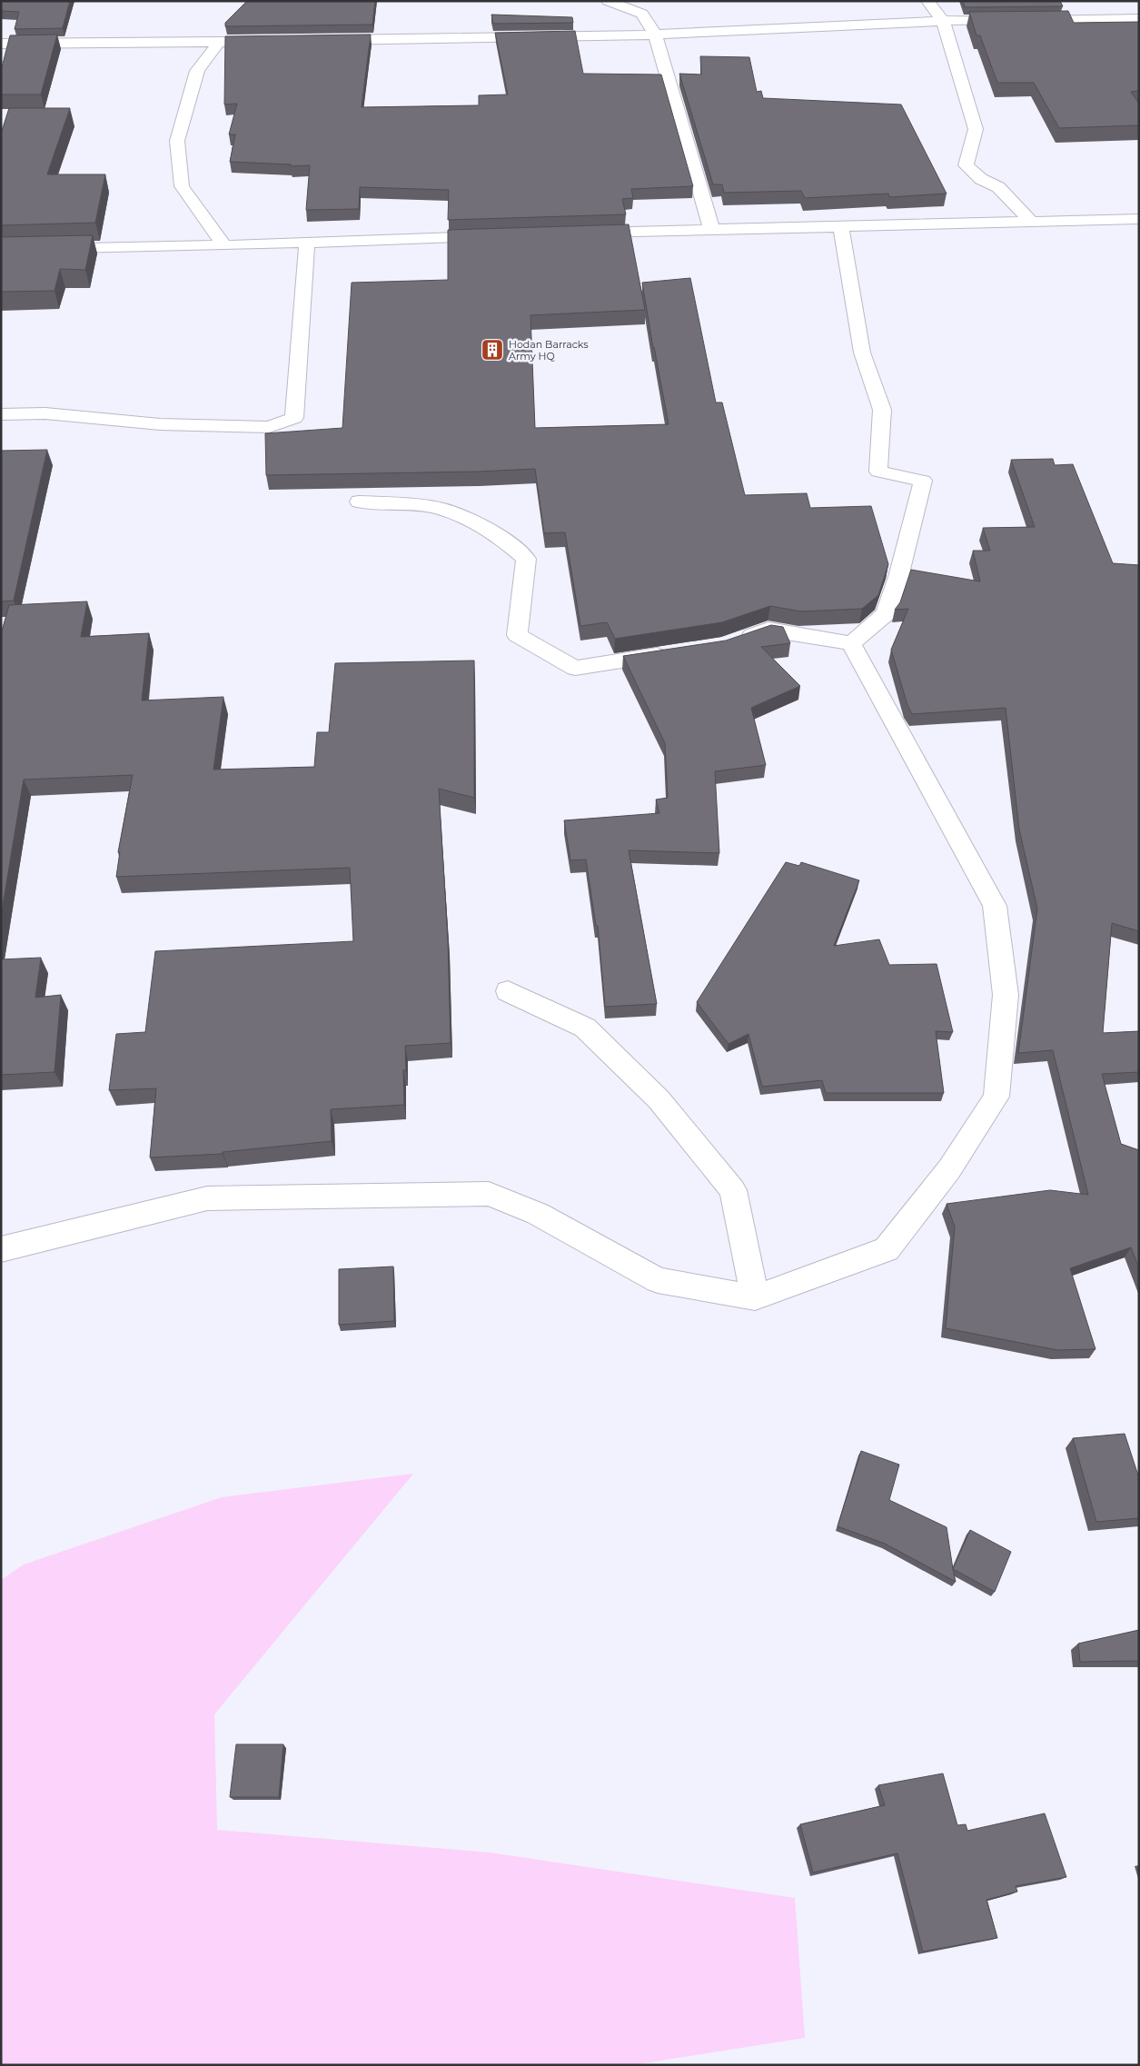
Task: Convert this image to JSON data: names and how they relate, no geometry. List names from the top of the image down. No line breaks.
{"places":{"building":["Hodan Barracks Army HQ"]}}
